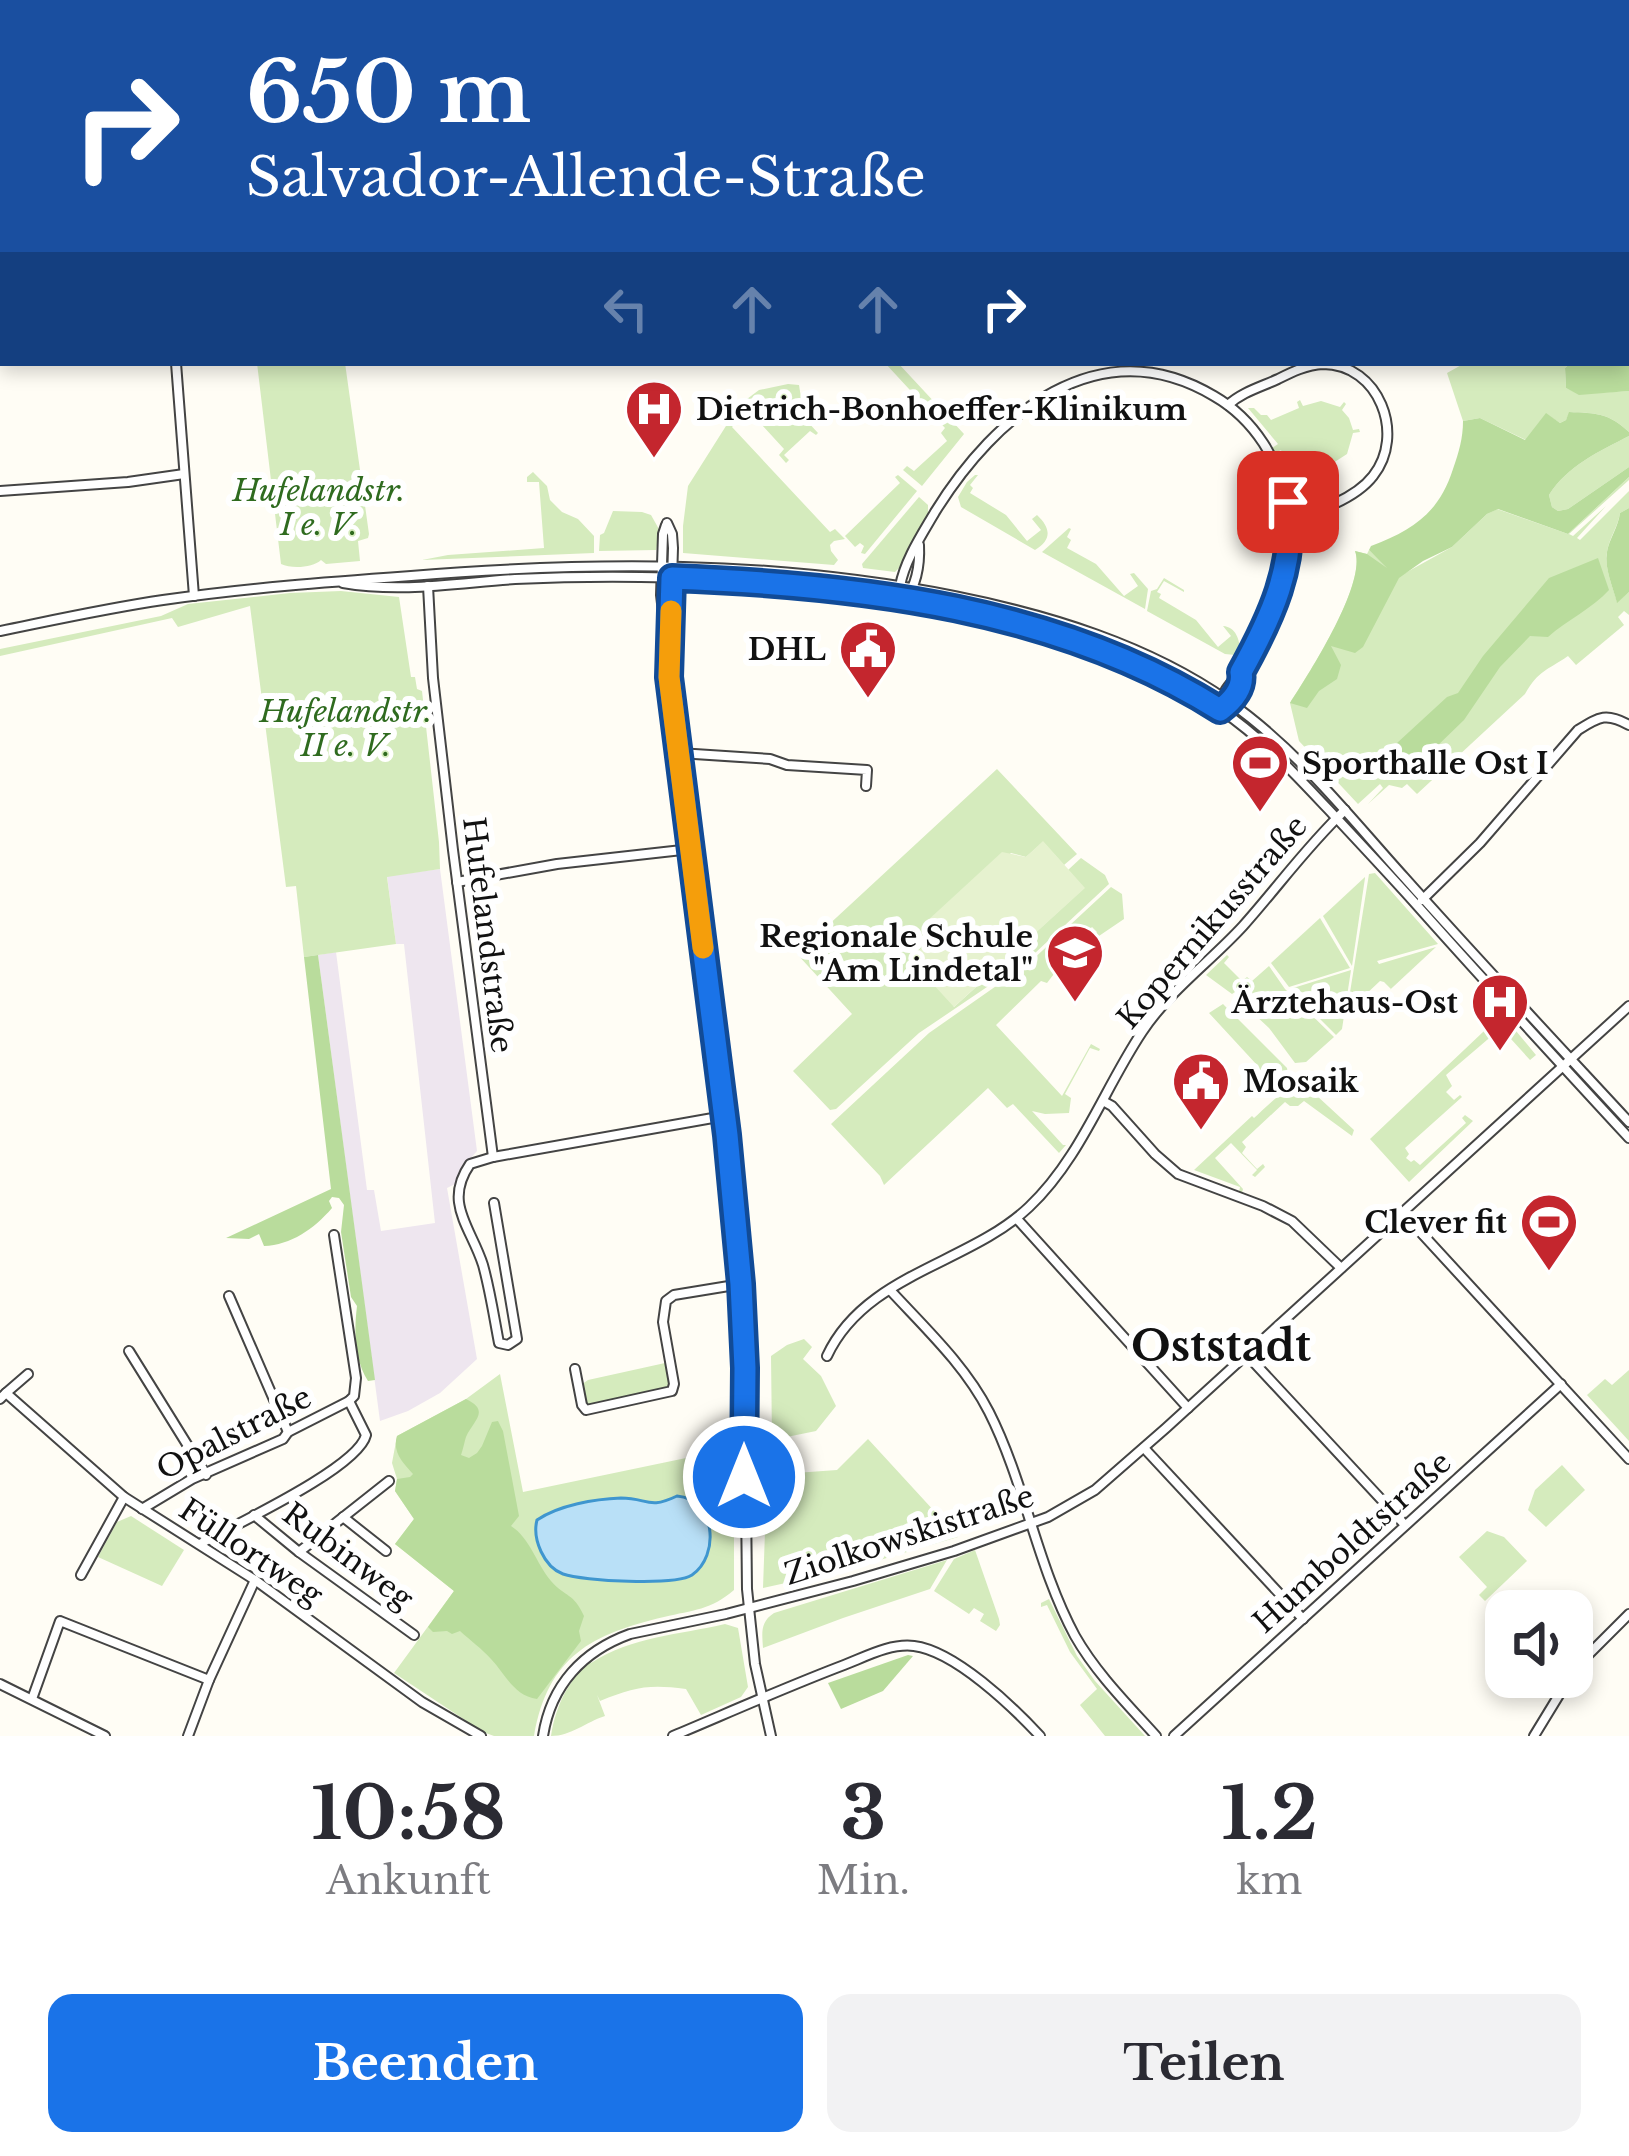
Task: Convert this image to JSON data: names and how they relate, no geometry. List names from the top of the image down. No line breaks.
{"streets":{"street":["Kopernikusstraße","Hufelandstraße","Opalstraße","Ziolkowskistraße","Humboldtstraße","Füllortweg","Rubinweg"]},"crossings":[["Opalstraße","Füllortweg"]],"districts":["Oststadt"],"parks":["Hufelandstr. I e. V.","Hufelandstr. II e. V."],"places":{"hospital":["Dietrich-Bonhoeffer-Klinikum","Ärztehaus-Ost"],"public building":["DHL","Mosaik"],"sports":["Sporthalle Ost I","Clever fit"],"school or university":["Regionale Schule \"Am Lindetal\""]},"page":{"turn":["650 m","Salvador-Allende-Straße"],"eta":["10:58","Ankunft","3","Min.","1.2","km"],"buttons":["Beenden","Teilen"]}}
